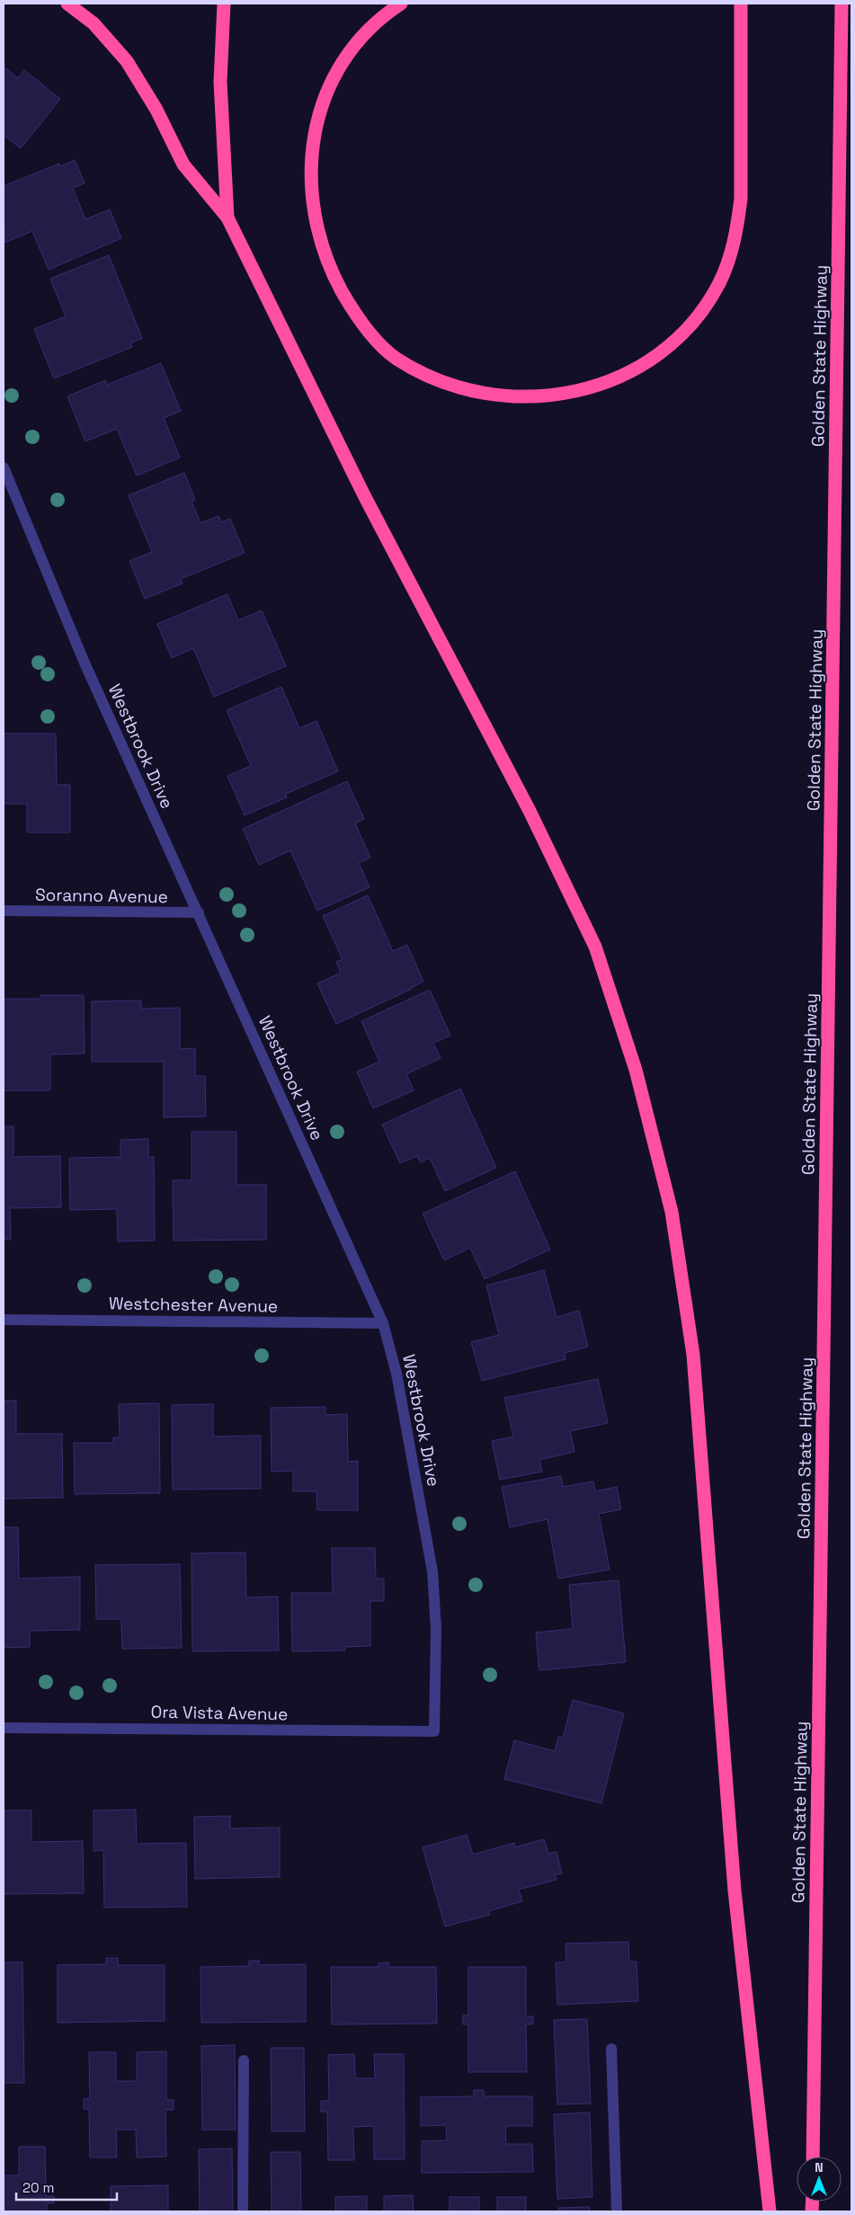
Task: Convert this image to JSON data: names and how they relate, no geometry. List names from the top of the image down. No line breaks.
{"streets":{"highway":["Golden State Highway"],"street":["Westbrook Drive","Soranno Avenue","Westchester Avenue","Ora Vista Avenue"]},"crossings":[["Westbrook Drive","Soranno Avenue"],["Westbrook Drive","Westchester Avenue"],["Westbrook Drive","Ora Vista Avenue"]],"scale_bar":"20 m","north":"top"}
